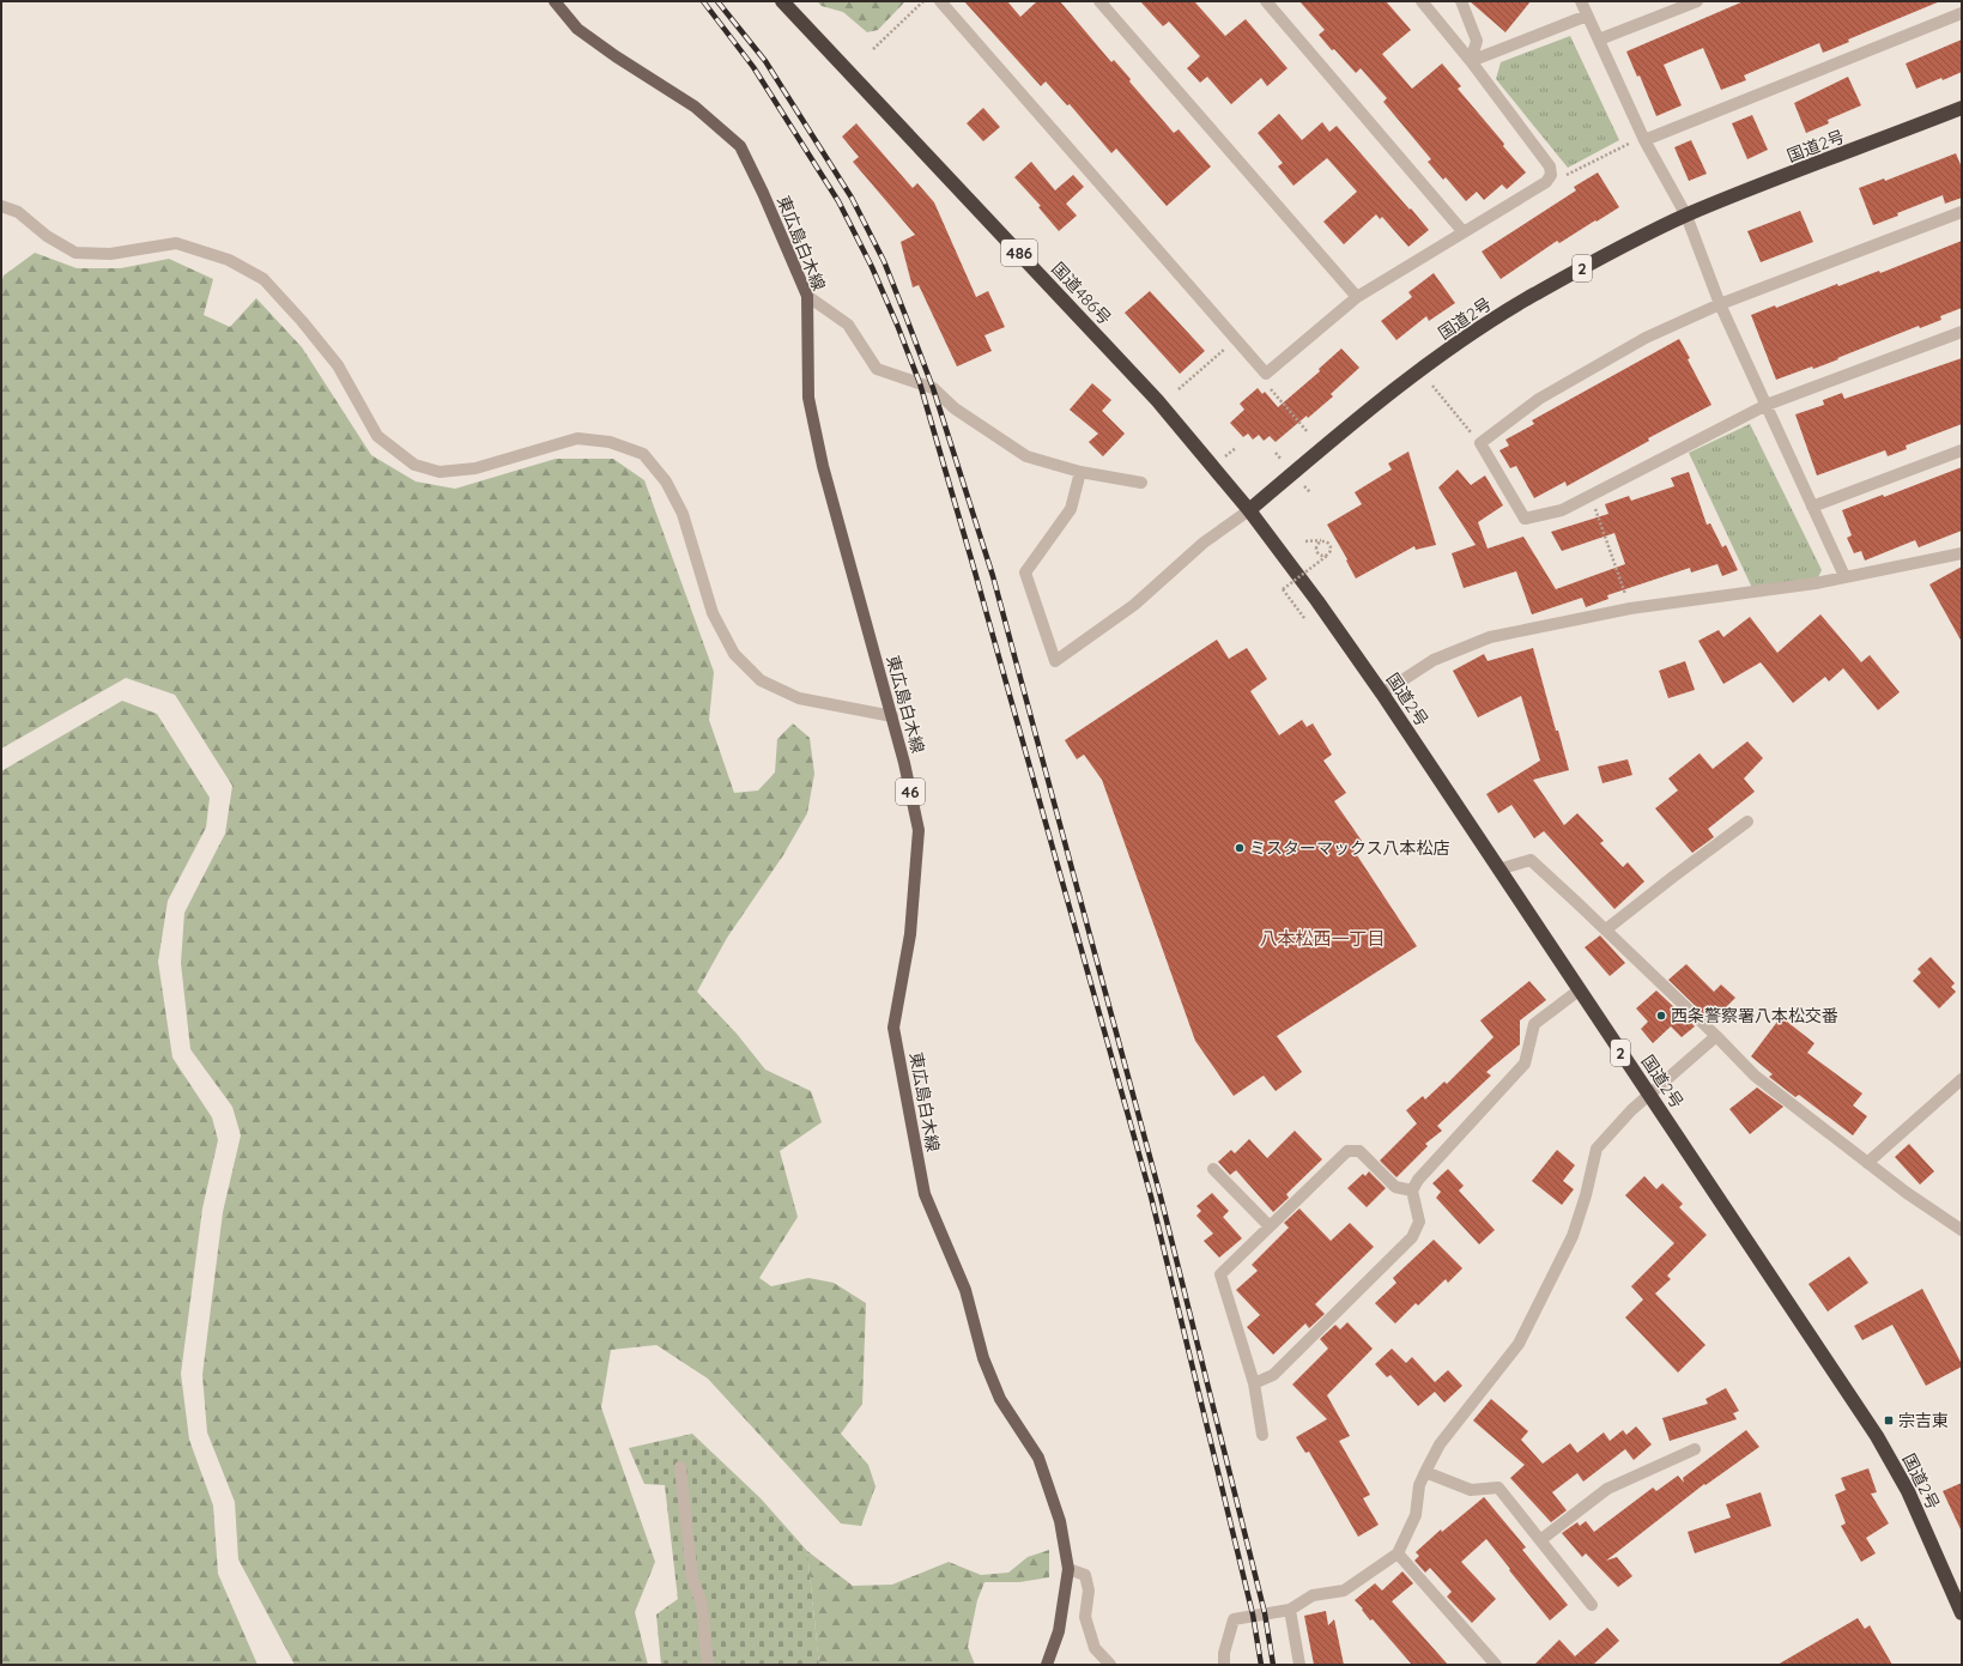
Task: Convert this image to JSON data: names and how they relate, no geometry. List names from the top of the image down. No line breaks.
{"streets":{"highway":["国道2号","486","2","国道486号"],"main road":["東広島白木線","46"]},"crossings":[["国道2号","国道486号"]],"districts":["八本松西一丁目"],"places":{"other":["ミスターマックス八本松店","西条警察署八本松交番"],"transit":["宗吉東"]}}
